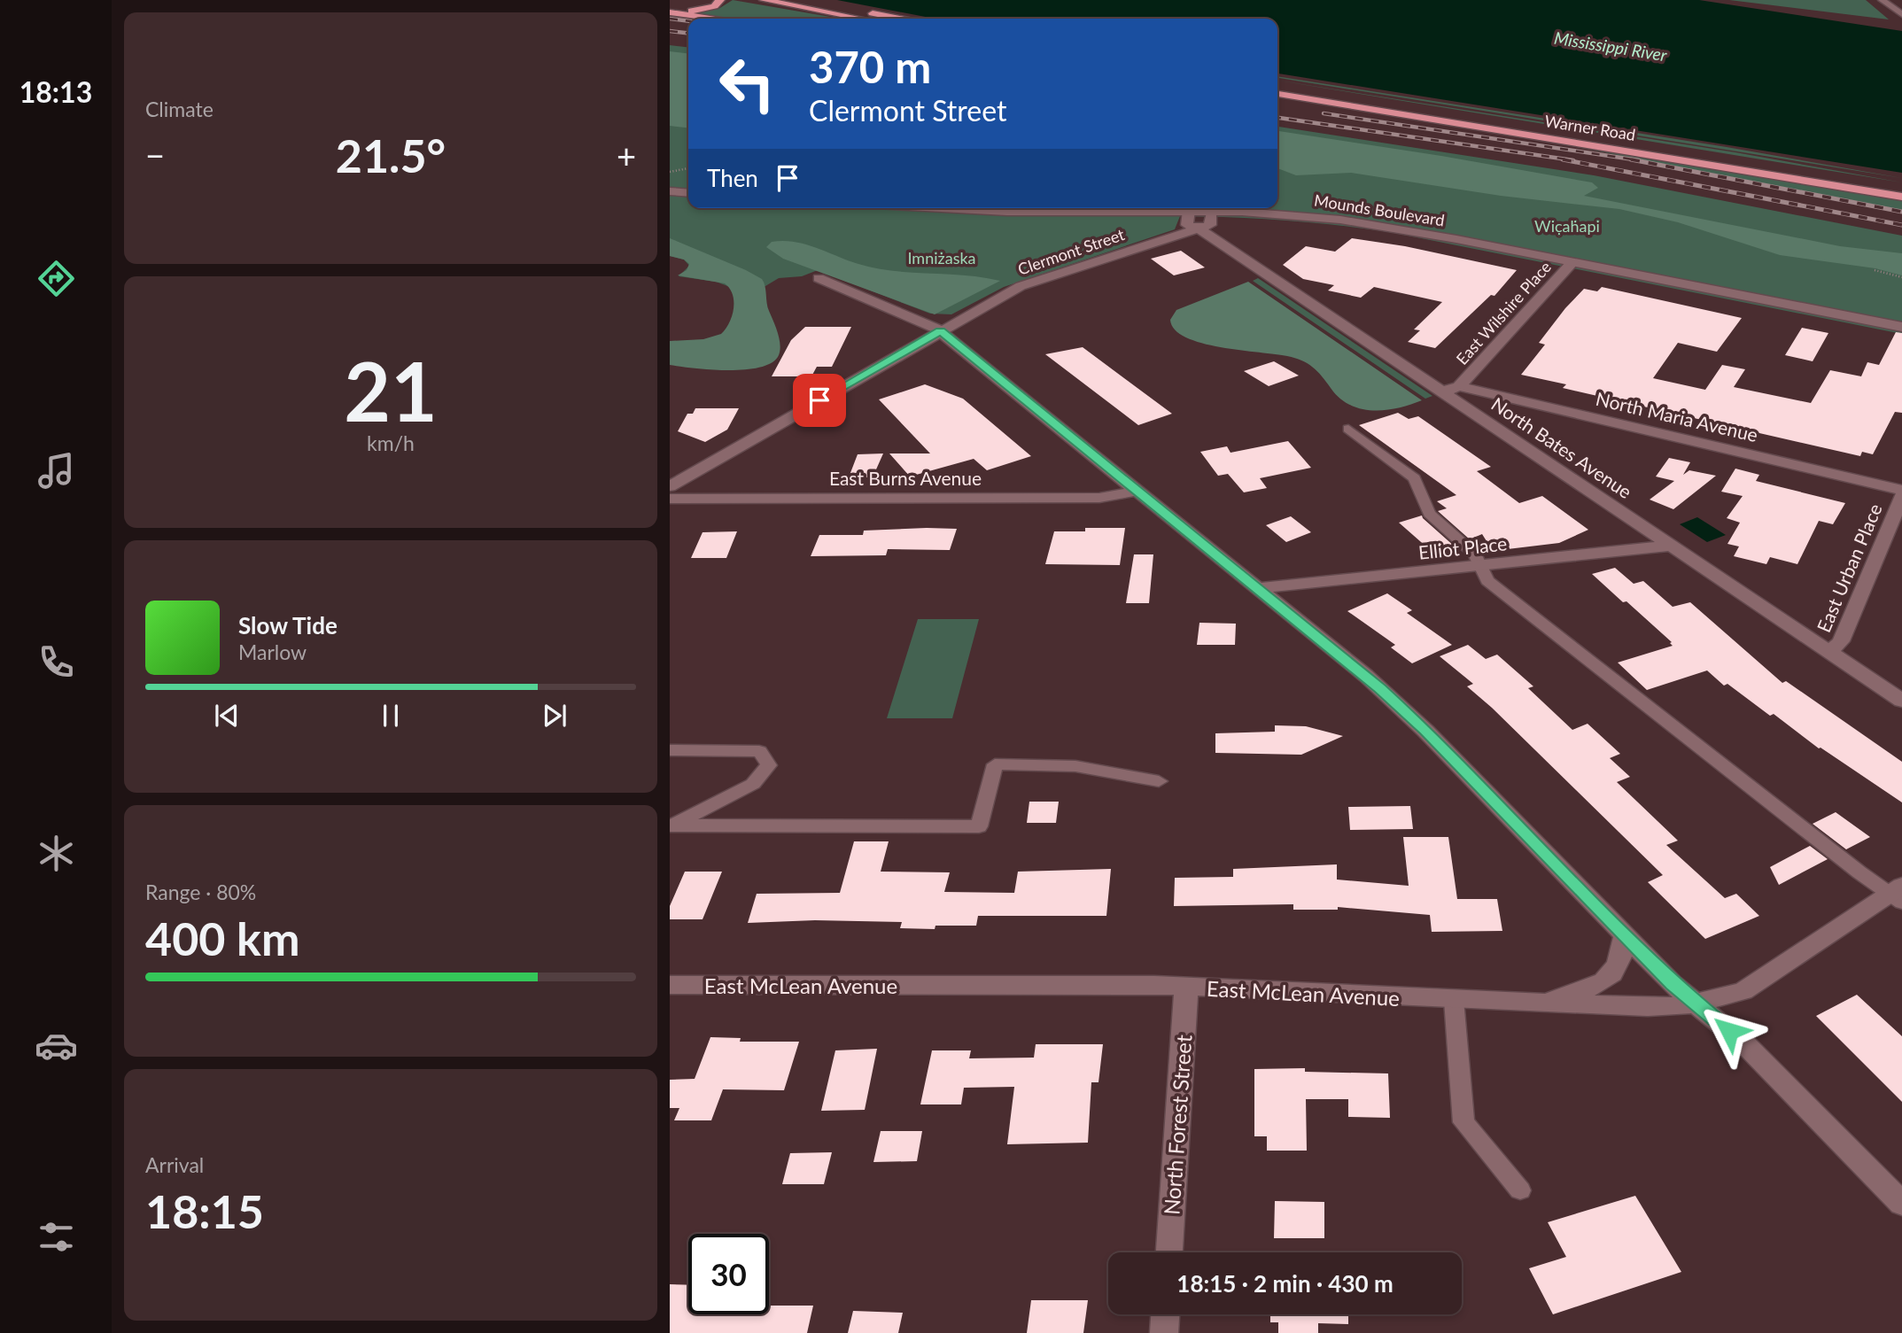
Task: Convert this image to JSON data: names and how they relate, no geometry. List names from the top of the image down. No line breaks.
{"streets":{"highway":["Warner Road"],"street":["Mounds Boulevard","Clermont Street","East Wilshire Place","North Maria Avenue","North Bates Avenue","East Burns Avenue","Elliot Place","East Urban Place","East McLean Avenue","North Forest Street"]},"crossings":[["Mounds Boulevard","East Wilshire Place"],["Clermont Street","North Bates Avenue"],["East Wilshire Place","North Maria Avenue"],["North Bates Avenue","Elliot Place"],["North Bates Avenue","East Urban Place"],["East McLean Avenue","North Forest Street"]],"water":["Mississippi River"],"parks":["Wic̣aḣapi","Imniżaska"],"page":{"tabs":"18:13","tile":["Climate",["21","km/h"],["Range · 80%","400 km"],["Arrival","18:15"]],"turn":["370 m","Clermont Street"],"heat":["−","21.5°","+"],"then":"Then","song":["Slow Tide","Marlow"],"limit":"30","trip":"18:15 · 2 min · 430 m"}}
